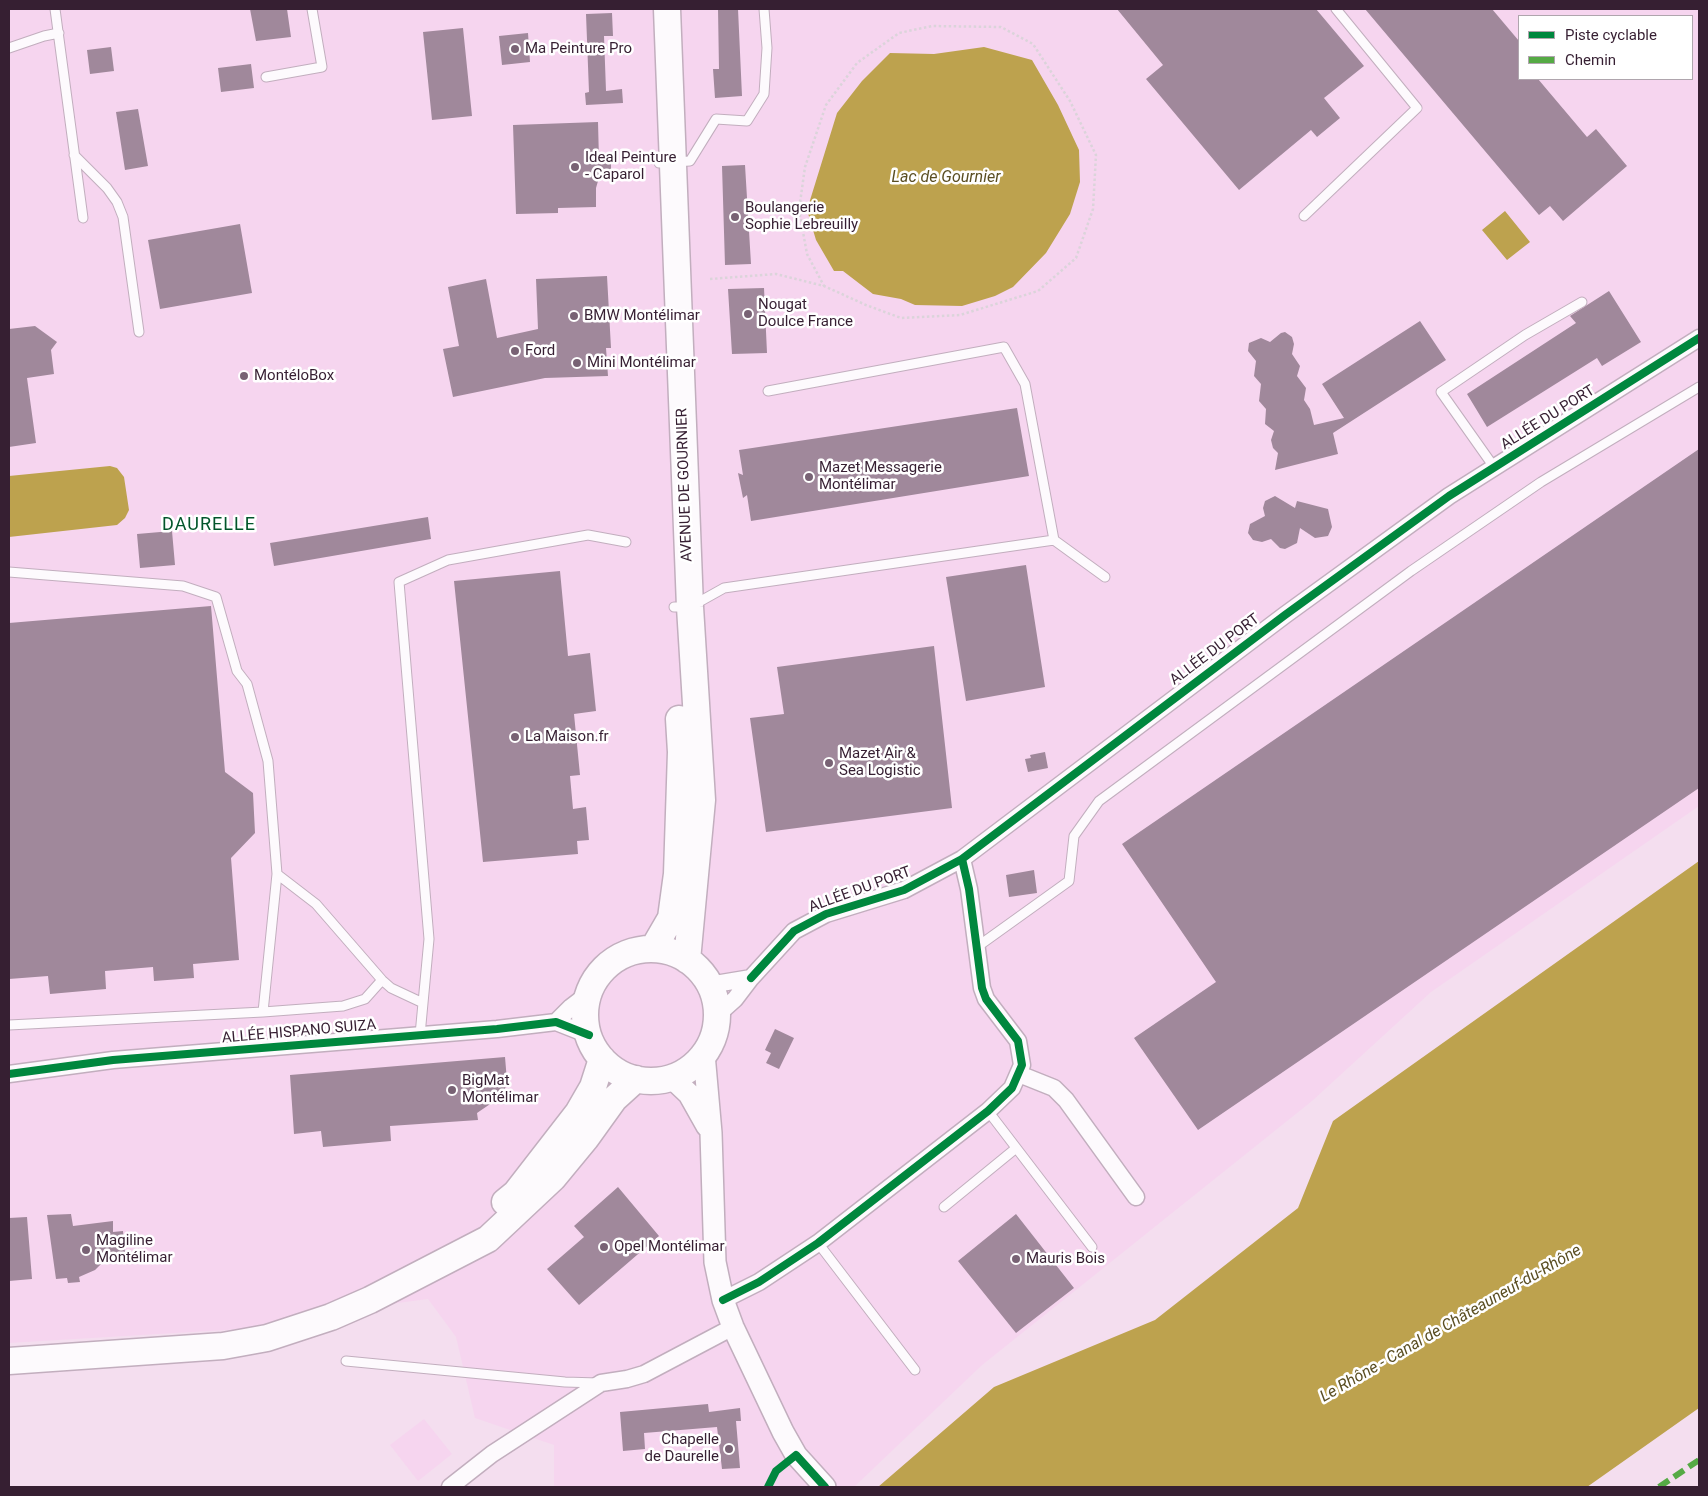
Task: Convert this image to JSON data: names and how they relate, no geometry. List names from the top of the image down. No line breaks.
{"streets":{"main road":["AVENUE DE GOURNIER"],"street":["ALLÉE DU PORT","ALLÉE HISPANO SUIZA"]},"crossings":[["ALLÉE DU PORT","AVENUE DE GOURNIER"],["ALLÉE DU PORT","ALLÉE HISPANO SUIZA"],["AVENUE DE GOURNIER","ALLÉE HISPANO SUIZA"]],"districts":["DAURELLE"],"water":["Lac de Gournier","Le Rhône - Canal de Châteauneuf-du-Rhône"],"places":["Ma Peinture Pro","Ideal Peinture - Caparol","Boulangerie Sophie Lebreuilly","Nougat Doulce France","BMW Montélimar","Ford","Mini Montélimar","MontéloBox","Mazet Messagerie Montélimar","La Maison.fr","Mazet Air & Sea Logistic","BigMat Montélimar","Opel Montélimar","Magiline Montélimar","Mauris Bois","Chapelle de Daurelle"],"legend":["Piste cyclable","Chemin"]}
